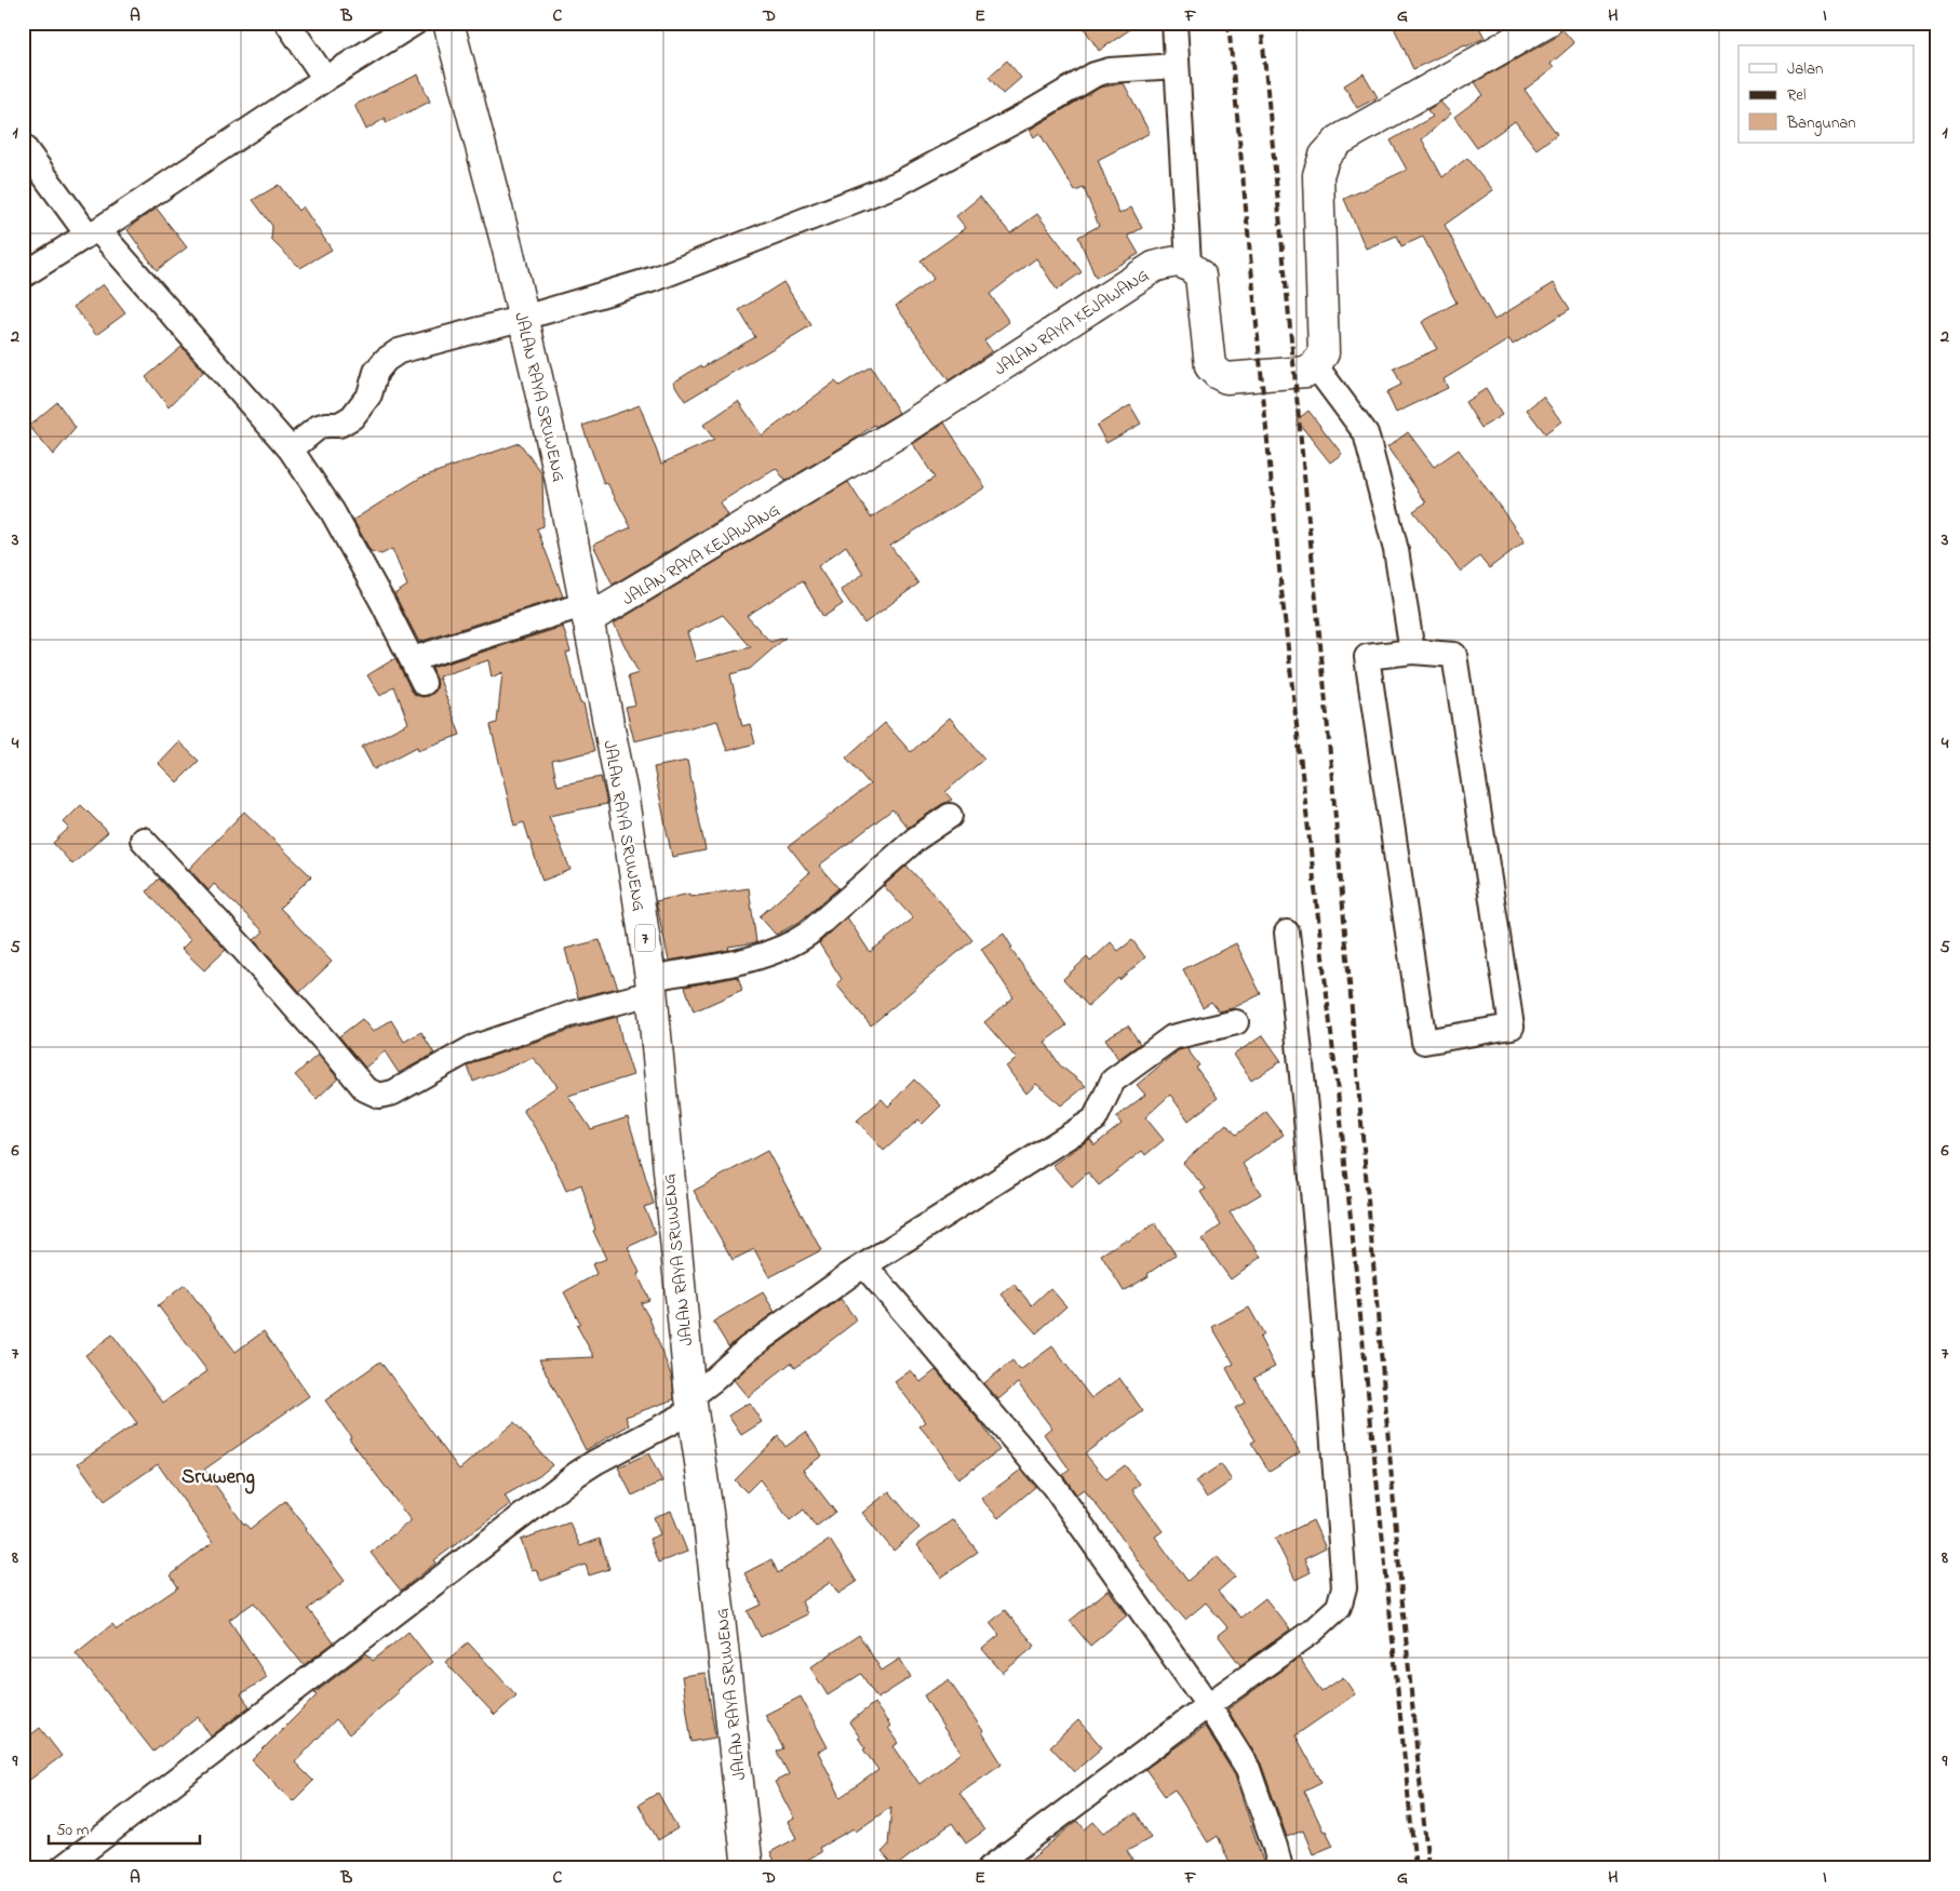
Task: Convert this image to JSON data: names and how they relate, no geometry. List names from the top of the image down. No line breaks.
{"streets":{"main road":["JALAN RAYA KEJAWANG","JALAN RAYA SRUWENG","7"]},"crossings":[["JALAN RAYA KEJAWANG","JALAN RAYA SRUWENG"]],"districts":["Sruweng"],"legend":["Jalan","Rel","Bangunan"],"scale_bar":"50 m","grid":{"columns":["A","B","C","D","E","F","G","H","I"],"rows":["1","2","3","4","5","6","7","8","9"]}}
